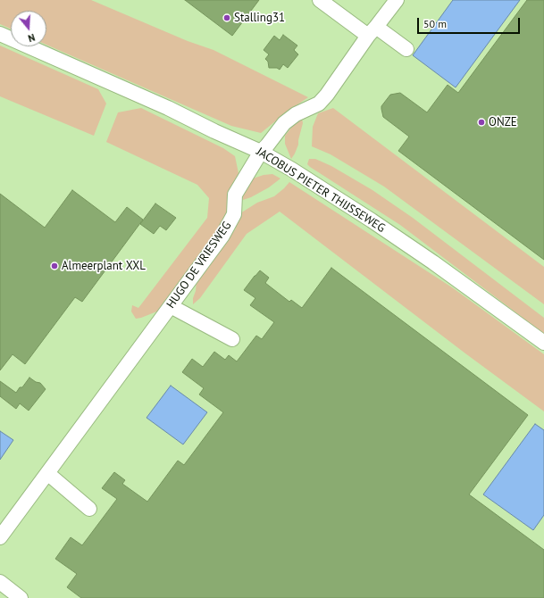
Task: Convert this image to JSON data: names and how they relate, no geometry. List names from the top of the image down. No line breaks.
{"streets":{"street":["JACOBUS PIETER THIJSSEWEG","HUGO DE VRIESWEG"]},"crossings":[["JACOBUS PIETER THIJSSEWEG","HUGO DE VRIESWEG"]],"places":["Stalling31","ONZE","Almeerplant XXL"],"scale_bar":"50 m","north":"bottom"}
